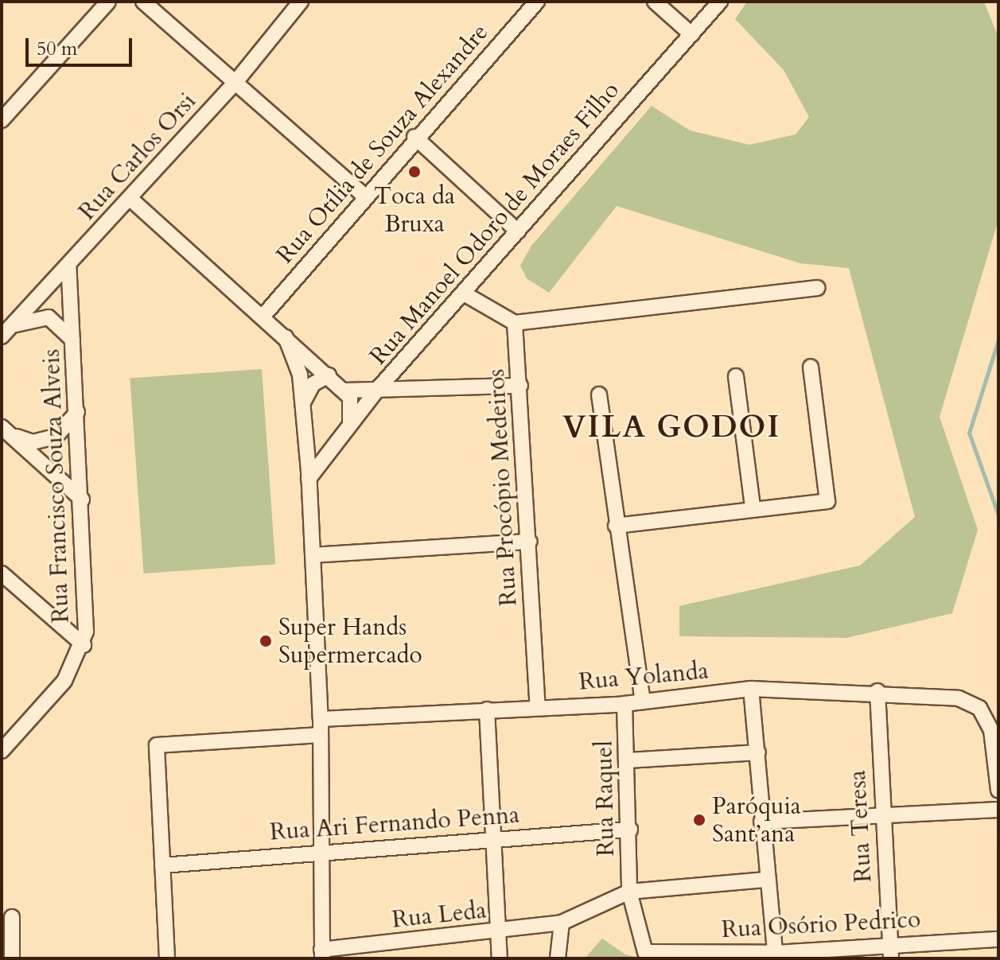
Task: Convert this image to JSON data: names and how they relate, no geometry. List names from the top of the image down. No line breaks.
{"streets":{"street":["Rua Otília de Souza Alexandre","Rua Carlos Orsi","Rua Manoel Odoro de Moraes Filho","Rua Francisco Souza Alveis","Rua Procópio Medeiros","Rua Yolanda","Rua Raquel","Rua Ari Fernando Penna","Rua Teresa","Rua Leda","Rua Osório Pedrico"]},"crossings":[["Rua Carlos Orsi","Rua Francisco Souza Alveis"],["Rua Procópio Medeiros","Rua Yolanda"],["Rua Yolanda","Rua Raquel"],["Rua Yolanda","Rua Teresa"],["Rua Raquel","Rua Ari Fernando Penna"],["Rua Raquel","Rua Leda"],["Rua Raquel","Rua Osório Pedrico"],["Rua Teresa","Rua Osório Pedrico"]],"districts":["VILA GODOI"],"places":["Toca da Bruxa","Super Hands Supermercado","Paróquia Sant’ana"],"scale_bar":"50 m"}
